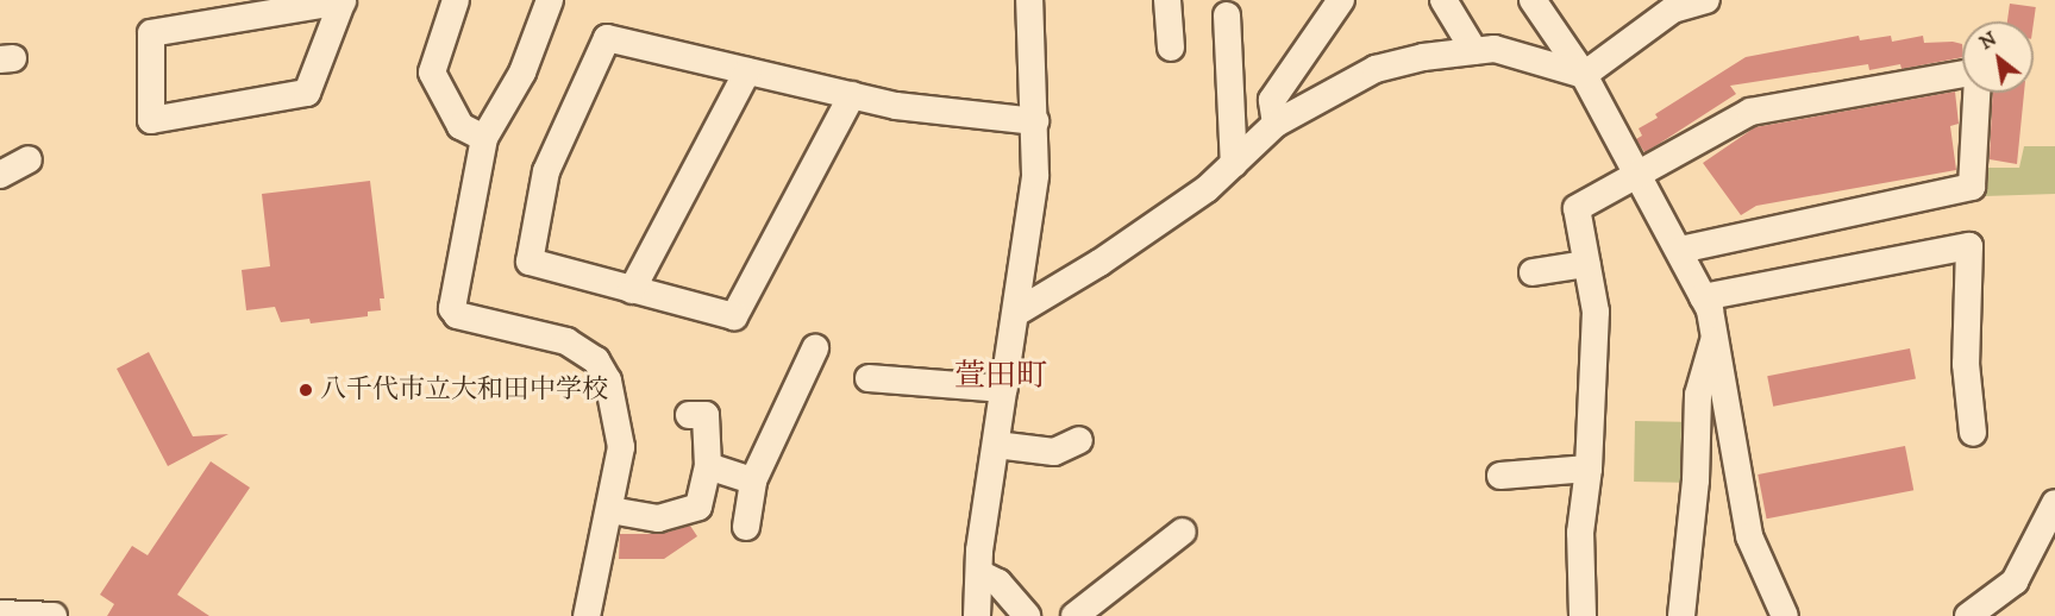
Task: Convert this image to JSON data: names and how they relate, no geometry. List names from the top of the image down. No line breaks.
{"districts":["萱田町"],"places":["八千代市立大和田中学校"],"north":"top left"}
